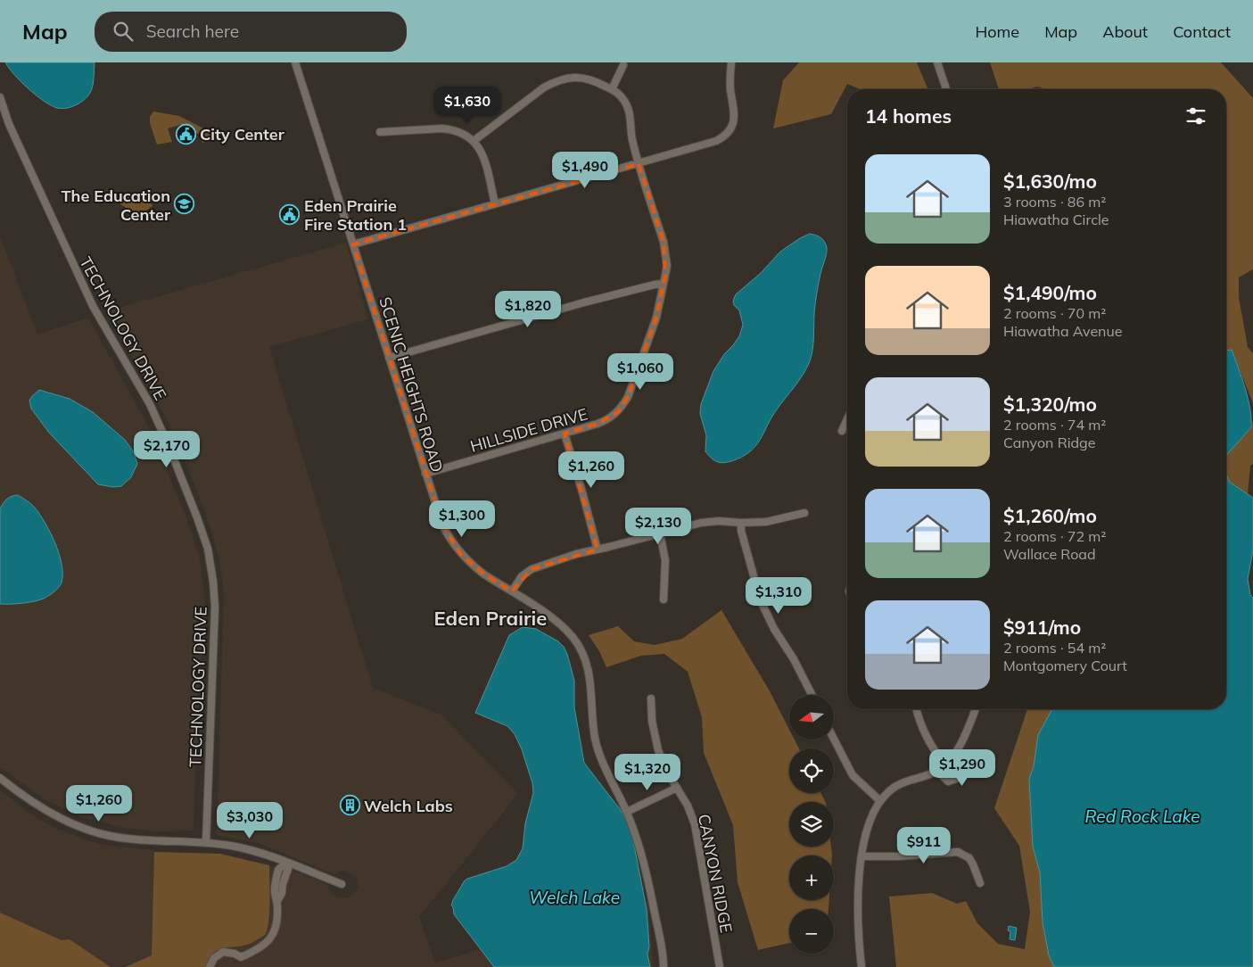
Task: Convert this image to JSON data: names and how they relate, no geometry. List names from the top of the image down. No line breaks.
{"streets":{"street":["TECHNOLOGY DRIVE","SCENIC HEIGHTS ROAD","HILLSIDE DRIVE","CANYON RIDGE"]},"crossings":[["SCENIC HEIGHTS ROAD","HILLSIDE DRIVE"]],"districts":["Eden Prairie"],"water":["Red Rock Lake","Welch Lake"],"places":{"public building":["City Center","Eden Prairie Fire Station 1"],"school or university":["The Education Center"],"building":["Welch Labs"]},"north":"left","page":{"header":"Map","search":"Search here","nav":["Home","Map","About","Contact"],"price":["$1,630","$1,490","$1,820","$1,060","$2,170","$1,260","$1,300","$2,130","$1,310","$1,290","$1,320","$1,260","$3,030","$911"],"heading":"14 homes","list":[{"name":"$1,630/mo","note":"3 rooms · 86 m² · Hiawatha Circle"},{"name":"$1,490/mo","note":"2 rooms · 70 m² · Hiawatha Avenue"},{"name":"$1,320/mo","note":"2 rooms · 74 m² · Canyon Ridge"},{"name":"$1,260/mo","note":"2 rooms · 72 m² · Wallace Road"},{"name":"$911/mo","note":"2 rooms · 54 m² · Montgomery Court"}],"map_buttons":["+","−"]}}
